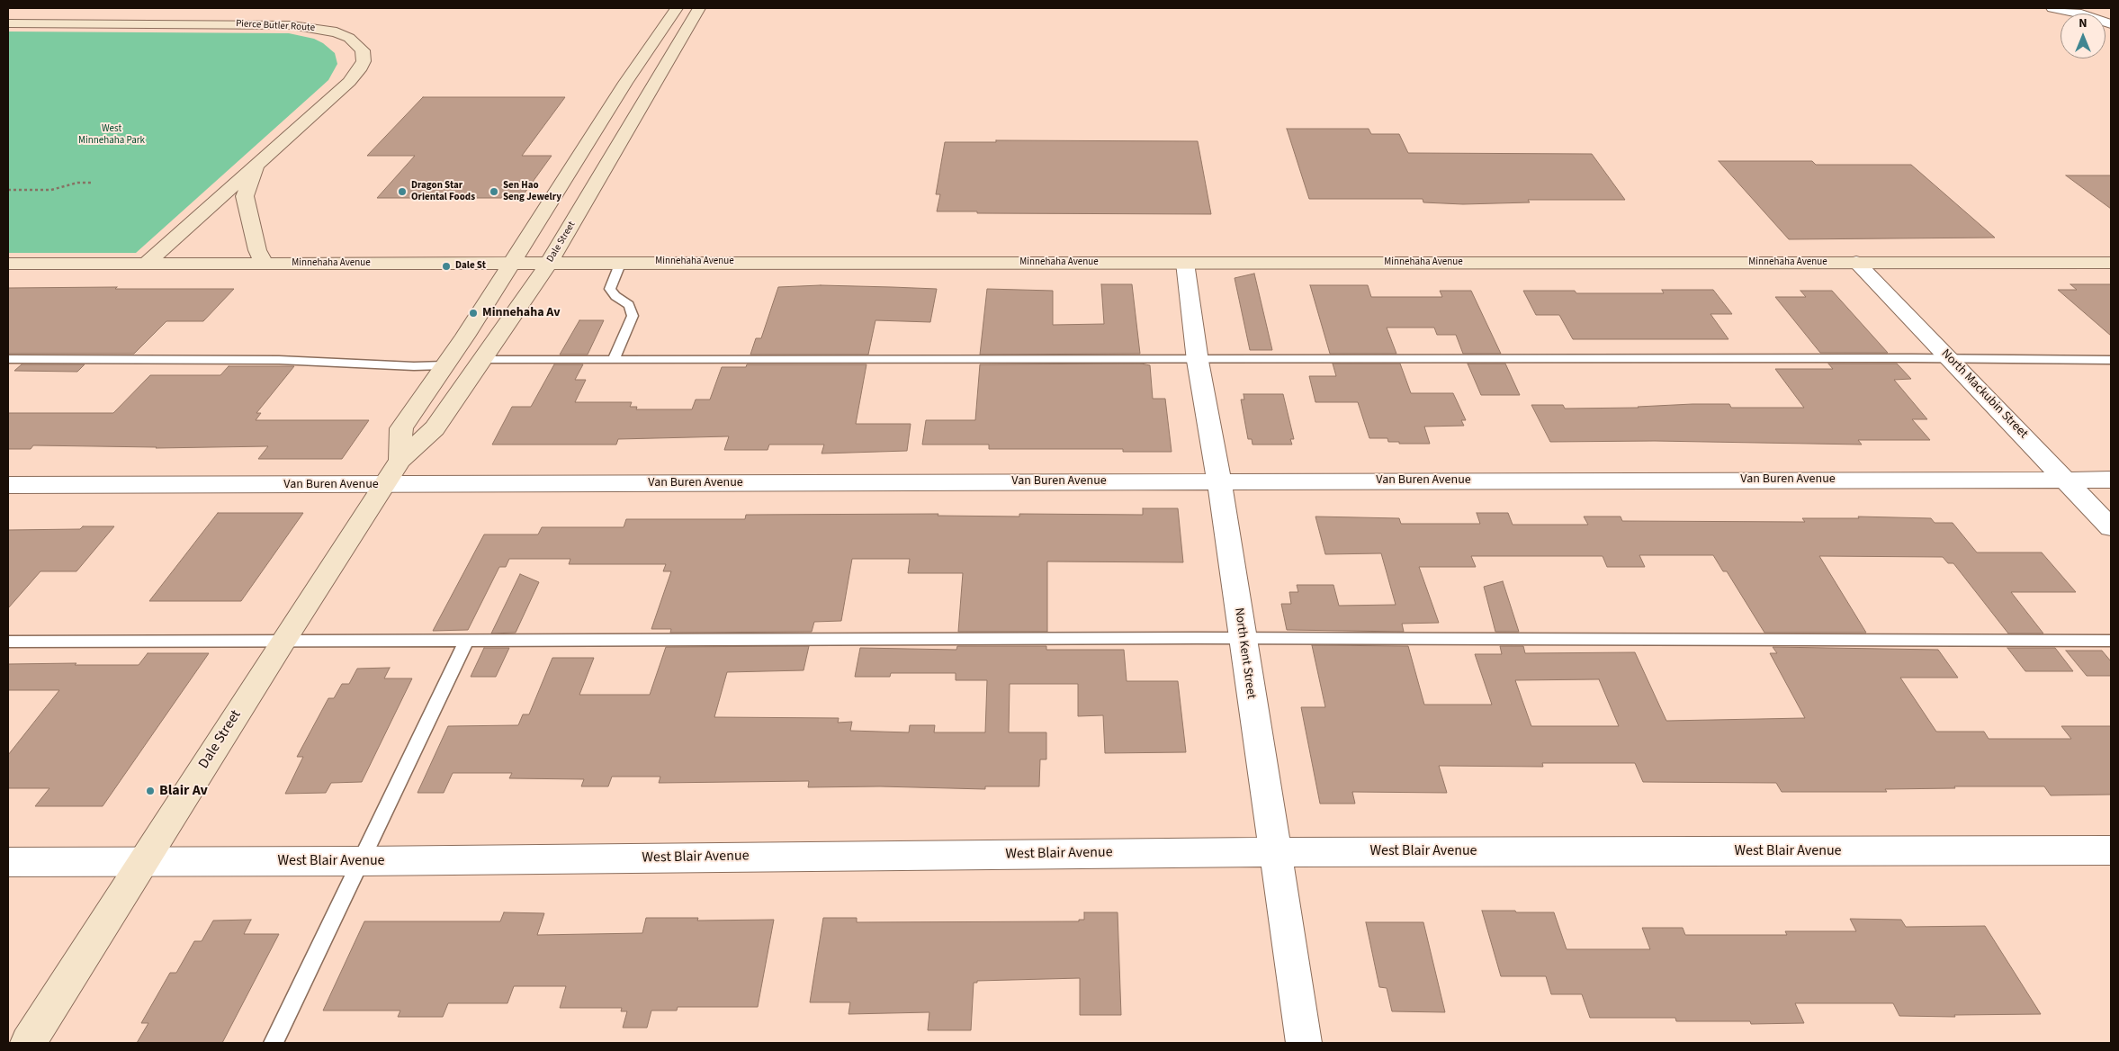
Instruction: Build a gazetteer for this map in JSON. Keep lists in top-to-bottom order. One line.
{"streets":{"main road":["Pierce Butler Route","Dale Street","Minnehaha Avenue"],"street":["North Mackubin Street","Van Buren Avenue","North Kent Street","West Blair Avenue"]},"crossings":[["Pierce Butler Route","Minnehaha Avenue"],["Dale Street","Minnehaha Avenue"],["Dale Street","Van Buren Avenue"],["Dale Street","West Blair Avenue"],["Minnehaha Avenue","North Mackubin Street"],["Minnehaha Avenue","North Kent Street"],["North Mackubin Street","Van Buren Avenue"],["Van Buren Avenue","North Kent Street"],["North Kent Street","West Blair Avenue"]],"parks":["West Minnehaha Park"],"places":["Dragon Star Oriental Foods","Sen Hao Seng Jewelry","Dale St","Minnehaha Av","Blair Av"],"north":"top"}
